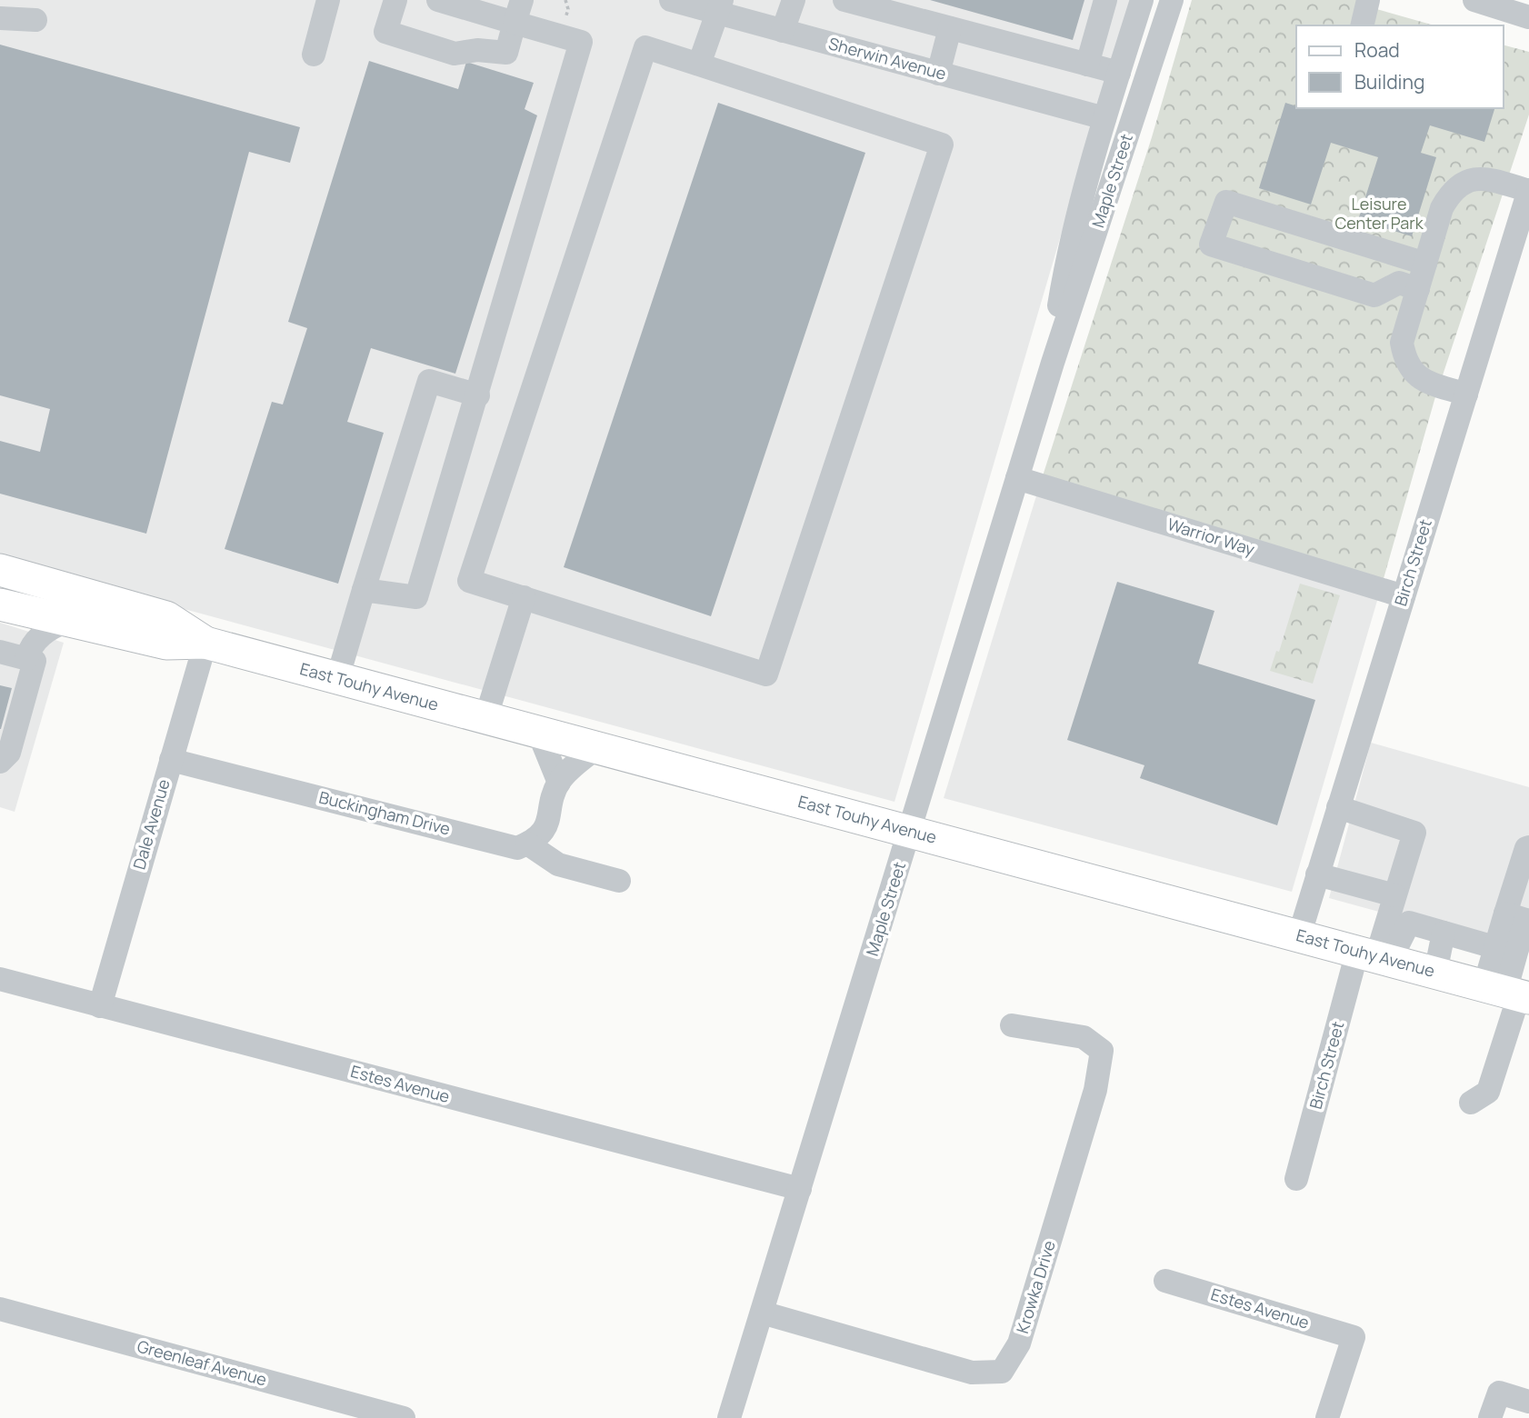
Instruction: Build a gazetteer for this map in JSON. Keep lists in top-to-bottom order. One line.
{"streets":{"main road":["East Touhy Avenue"],"street":["Sherwin Avenue","Maple Street","Warrior Way","Birch Street","Buckingham Drive","Dale Avenue","Estes Avenue","Krowka Drive","Greenleaf Avenue"]},"crossings":[["Sherwin Avenue","Maple Street"],["Maple Street","Warrior Way"],["Maple Street","East Touhy Avenue"],["Maple Street","Estes Avenue"],["Maple Street","Krowka Drive"],["Warrior Way","Birch Street"],["Birch Street","East Touhy Avenue"],["East Touhy Avenue","Dale Avenue"],["Buckingham Drive","Dale Avenue"],["Dale Avenue","Estes Avenue"]],"parks":["Leisure Center Park"],"legend":["Road","Building"]}
